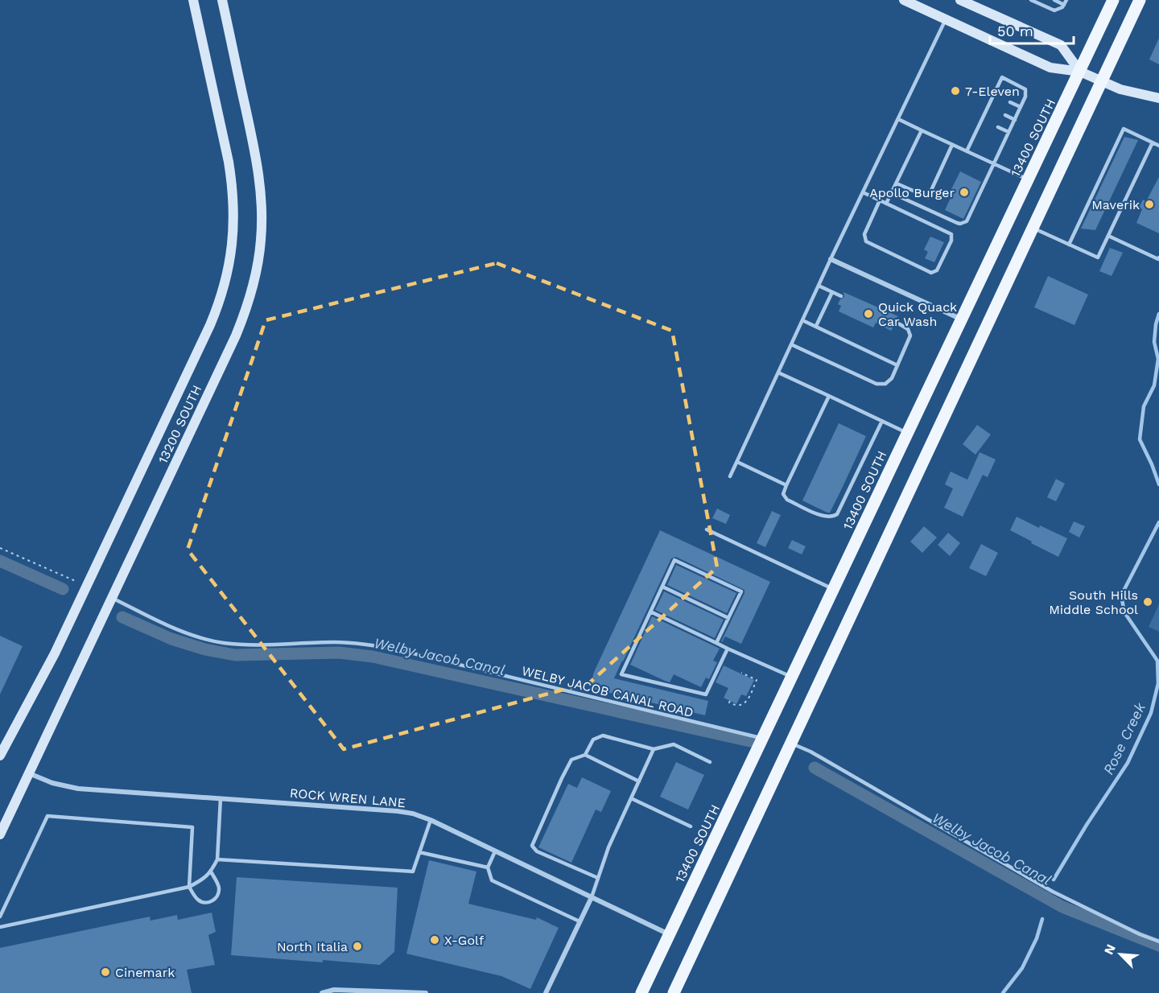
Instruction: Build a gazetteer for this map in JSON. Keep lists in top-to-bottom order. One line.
{"streets":{"main road":["13400 SOUTH"],"street":["13200 SOUTH","ROCK WREN LANE"],"lane":["WELBY JACOB CANAL ROAD"]},"crossings":[["13400 SOUTH","WELBY JACOB CANAL ROAD"],["13400 SOUTH","ROCK WREN LANE"],["13200 SOUTH","WELBY JACOB CANAL ROAD"],["13200 SOUTH","ROCK WREN LANE"]],"water":["Welby Jacob Canal","Rose Creek"],"places":["7-Eleven","Apollo Burger","Maverik","Quick Quack Car Wash","South Hills Middle School","X-Golf","North Italia","Cinemark"],"scale_bar":"50 m","north":"top left"}
